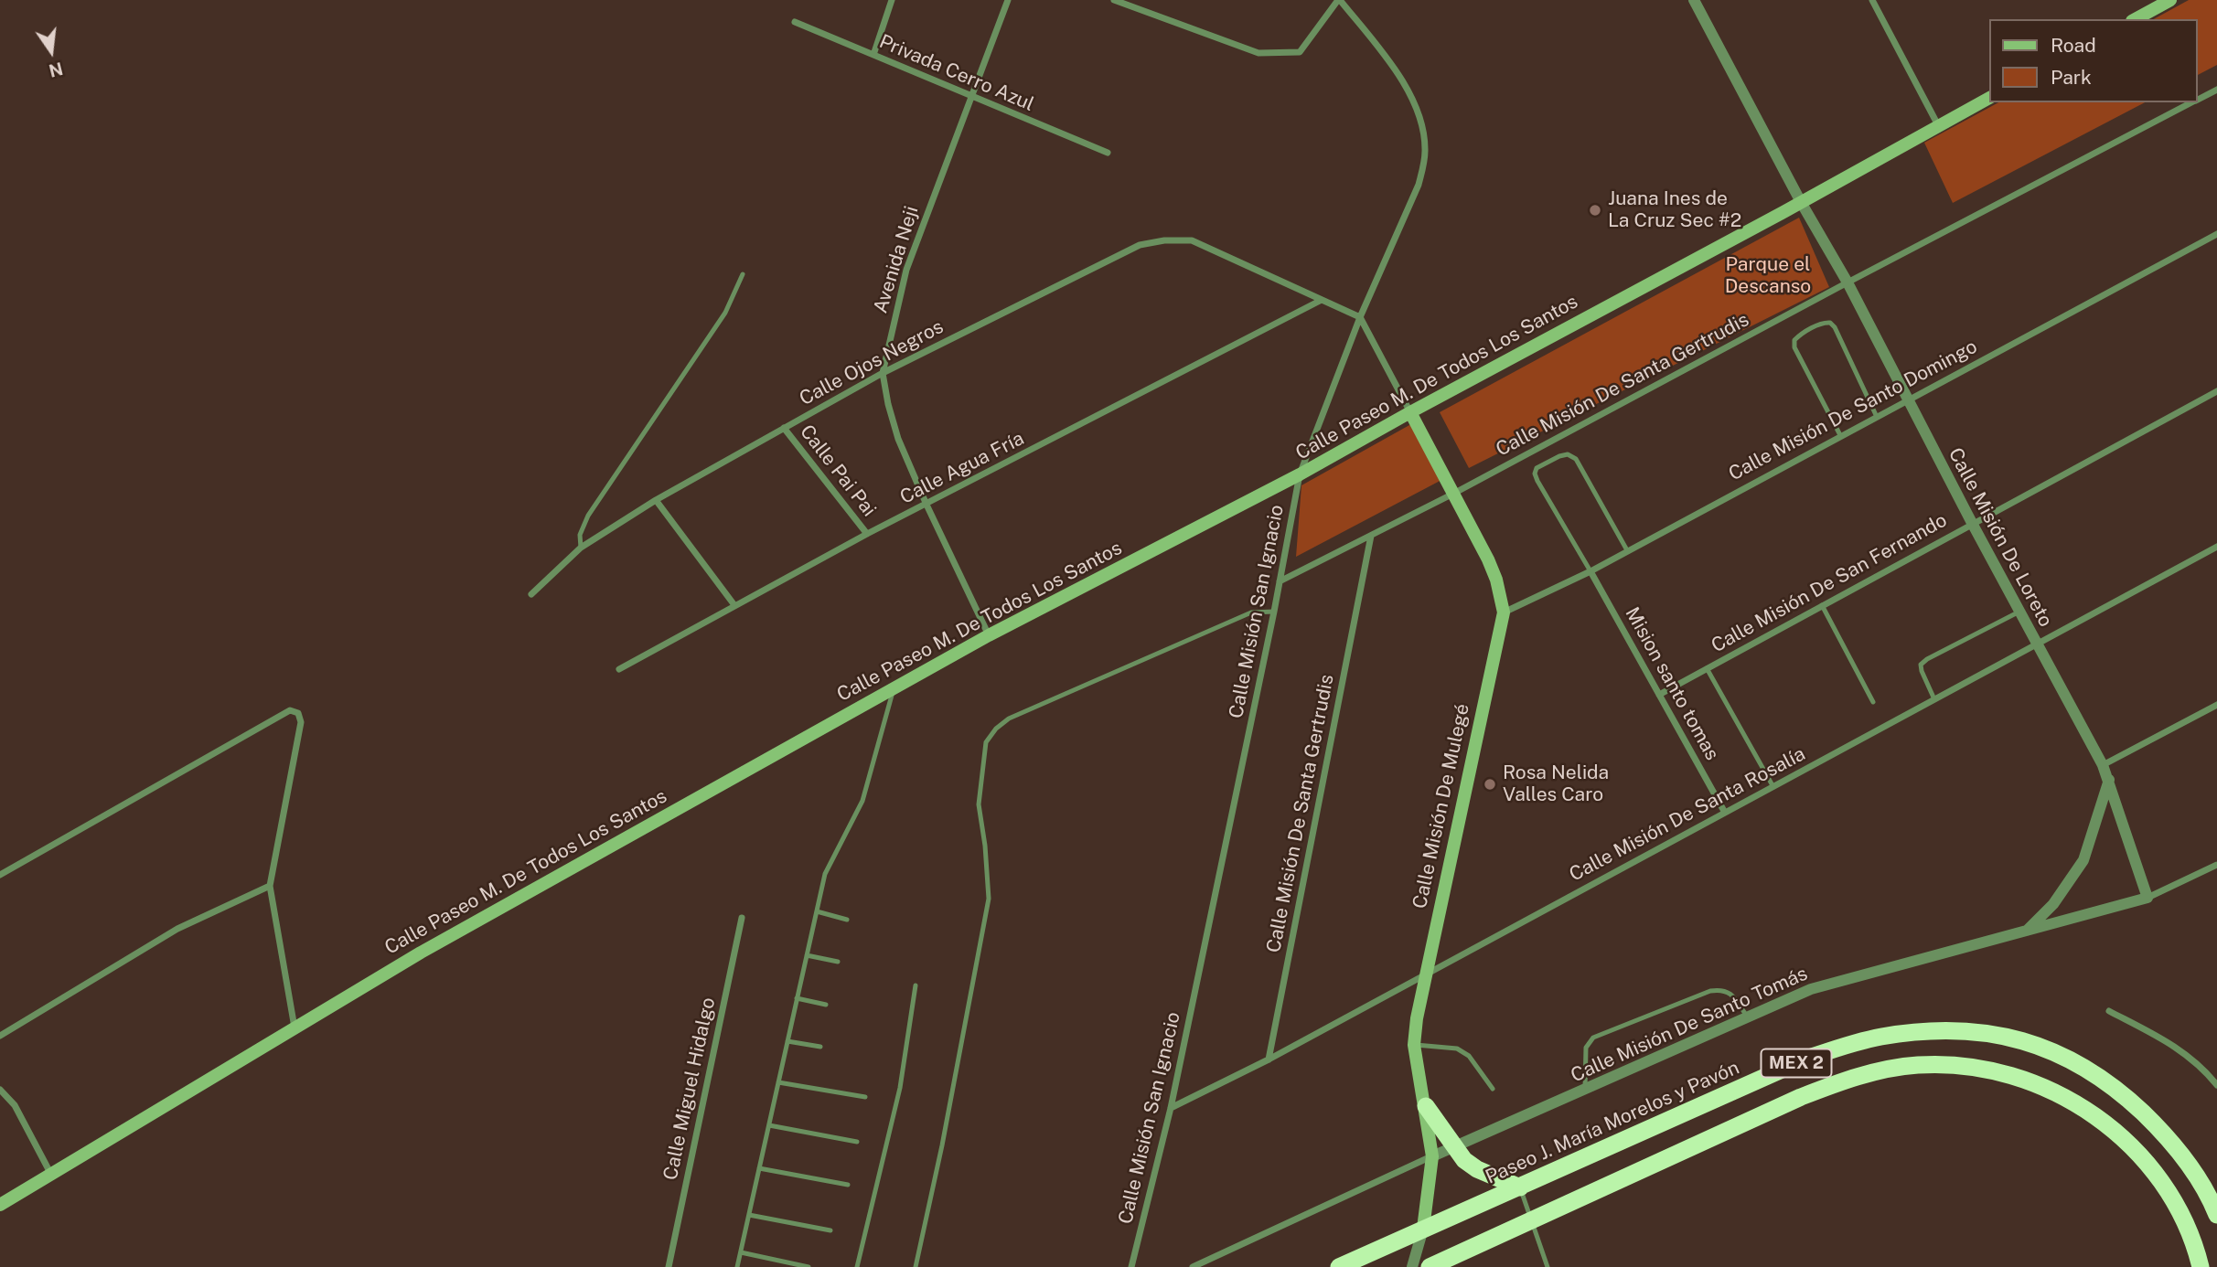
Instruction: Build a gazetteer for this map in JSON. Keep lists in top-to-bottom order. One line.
{"streets":{"highway":["MEX 2","Paseo J. María Morelos y Pavón"],"main road":["Calle Paseo M. De Todos Los Santos","Calle Misión De Mulegé"],"street":["Privada Cerro Azul","Avenida Neji","Calle Ojos Negros","Calle Misión De Santa Gertrudis","Calle Misión De Santo Domingo","Calle Agua Fría","Calle Pai Pai","Calle Misión De Loreto","Calle Misión De San Fernando","Calle Misión San Ignacio","Mision santo tomas","Calle Misión De Santa Rosalía","Calle Misión De Santo Tomás","Calle Miguel Hidalgo"]},"crossings":[["Privada Cerro Azul","Avenida Neji"],["Avenida Neji","Calle Ojos Negros"],["Avenida Neji","Calle Paseo M. De Todos Los Santos"],["Avenida Neji","Calle Agua Fría"],["Calle Ojos Negros","Calle Agua Fría"],["Calle Ojos Negros","Calle Pai Pai"],["Calle Paseo M. De Todos Los Santos","Calle Misión De Loreto"],["Calle Paseo M. De Todos Los Santos","Calle Misión San Ignacio"],["Calle Paseo M. De Todos Los Santos","Calle Misión De Mulegé"],["Calle Misión De Santa Gertrudis","Calle Misión De Loreto"],["Calle Misión De Santa Gertrudis","Calle Misión San Ignacio"],["Calle Misión De Santa Gertrudis","Calle Misión De Mulegé"],["Calle Misión De Santa Gertrudis","Calle Misión De Santa Rosalía"],["Calle Misión De Santo Domingo","Calle Misión De Loreto"],["Calle Misión De Santo Domingo","Mision santo tomas"],["Calle Misión De Santo Domingo","Calle Misión De Mulegé"],["Calle Agua Fría","Calle Pai Pai"],["Calle Misión De Loreto","Calle Misión De San Fernando"],["Calle Misión De Loreto","Calle Misión De Santa Rosalía"],["Calle Misión De Loreto","Calle Misión De Santo Tomás"],["Calle Misión De San Fernando","Mision santo tomas"],["Calle Misión San Ignacio","Calle Misión De Santa Rosalía"],["Mision santo tomas","Calle Misión De Santa Rosalía"],["Calle Misión De Mulegé","Calle Misión De Santa Rosalía"],["Calle Misión De Mulegé","Calle Misión De Santo Tomás"],["Calle Misión De Mulegé","Paseo J. María Morelos y Pavón"]],"parks":["Parque el Descanso"],"places":["Juana Ines de La Cruz Sec #2","Rosa Nelida Valles Caro"],"legend":["Road","Park"],"north":"bottom"}
